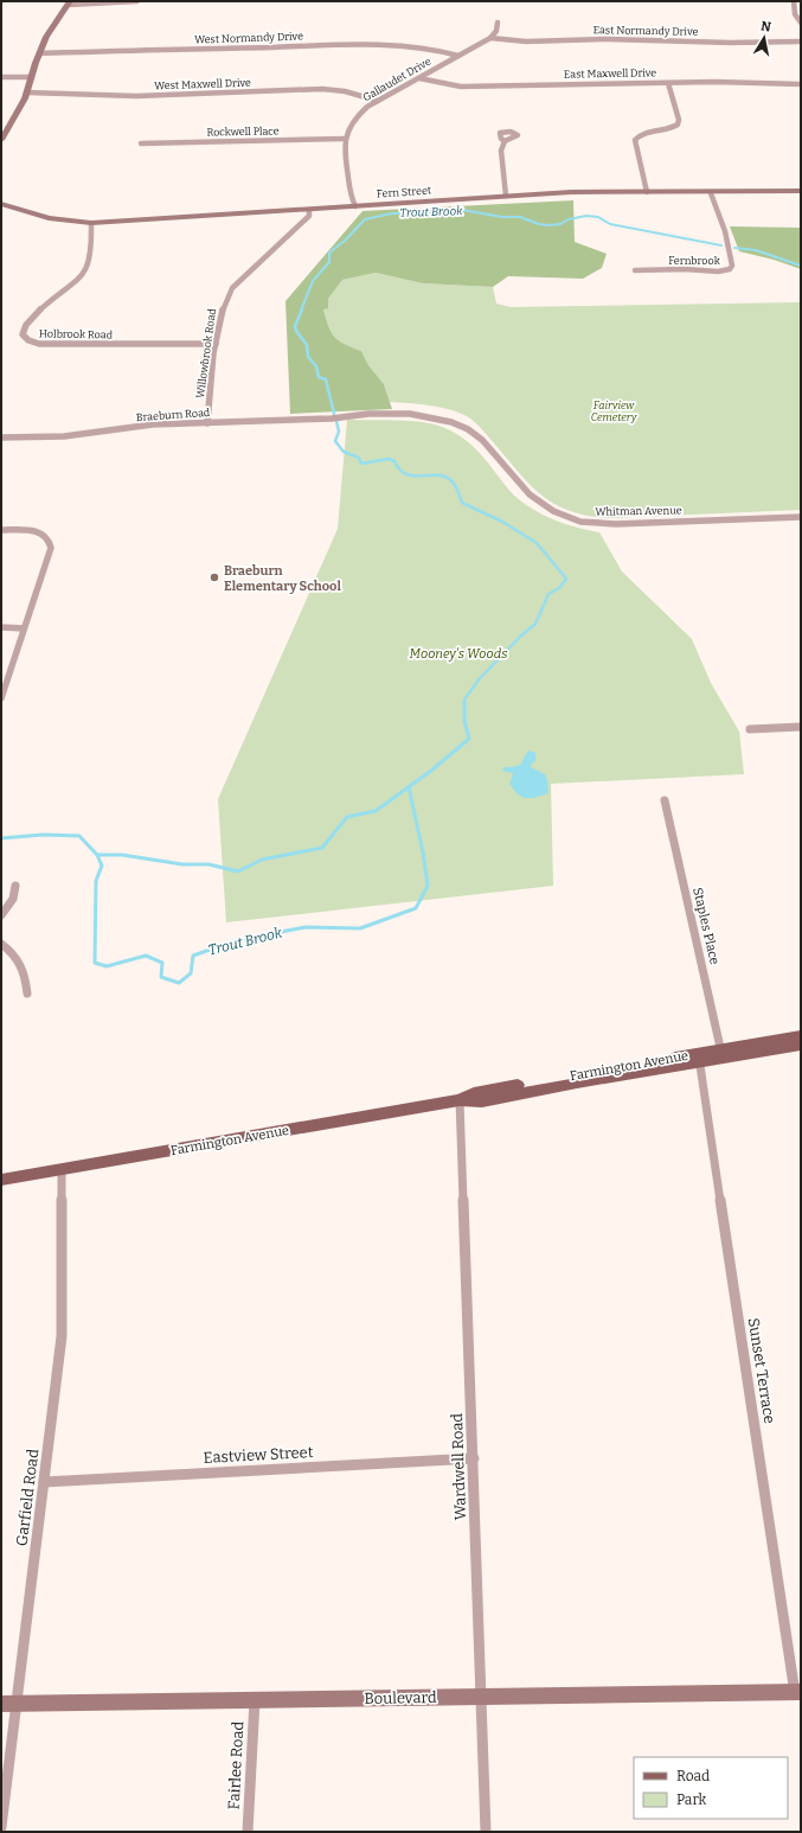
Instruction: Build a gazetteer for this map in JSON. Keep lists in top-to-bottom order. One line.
{"streets":{"main road":["Farmington Avenue"],"street":["East Normandy Drive","West Normandy Drive","East Maxwell Drive","Gallaudet Drive","West Maxwell Drive","Rockwell Place","Fern Street","Fernbrook","Holbrook Road","Willowbrook Road","Braeburn Road","Whitman Avenue","Staples Place","Sunset Terrace","Eastview Street","Wardwell Road","Garfield Road","Boulevard","Fairlee Road"]},"crossings":[["East Normandy Drive","Gallaudet Drive"],["West Normandy Drive","Gallaudet Drive"],["East Maxwell Drive","Gallaudet Drive"],["Gallaudet Drive","West Maxwell Drive"],["Gallaudet Drive","Rockwell Place"],["Fern Street","Fernbrook"],["Fern Street","Holbrook Road"],["Fern Street","Willowbrook Road"],["Holbrook Road","Willowbrook Road"],["Willowbrook Road","Braeburn Road"],["Braeburn Road","Whitman Avenue"],["Staples Place","Farmington Avenue"],["Farmington Avenue","Sunset Terrace"],["Farmington Avenue","Wardwell Road"],["Farmington Avenue","Garfield Road"],["Sunset Terrace","Boulevard"],["Eastview Street","Wardwell Road"],["Eastview Street","Garfield Road"],["Wardwell Road","Boulevard"],["Garfield Road","Boulevard"],["Boulevard","Fairlee Road"]],"water":["Trout Brook"],"parks":["Fairview Cemetery","Mooney's Woods"],"places":["Braeburn Elementary School"],"legend":["Road","Park"],"north":"top"}
